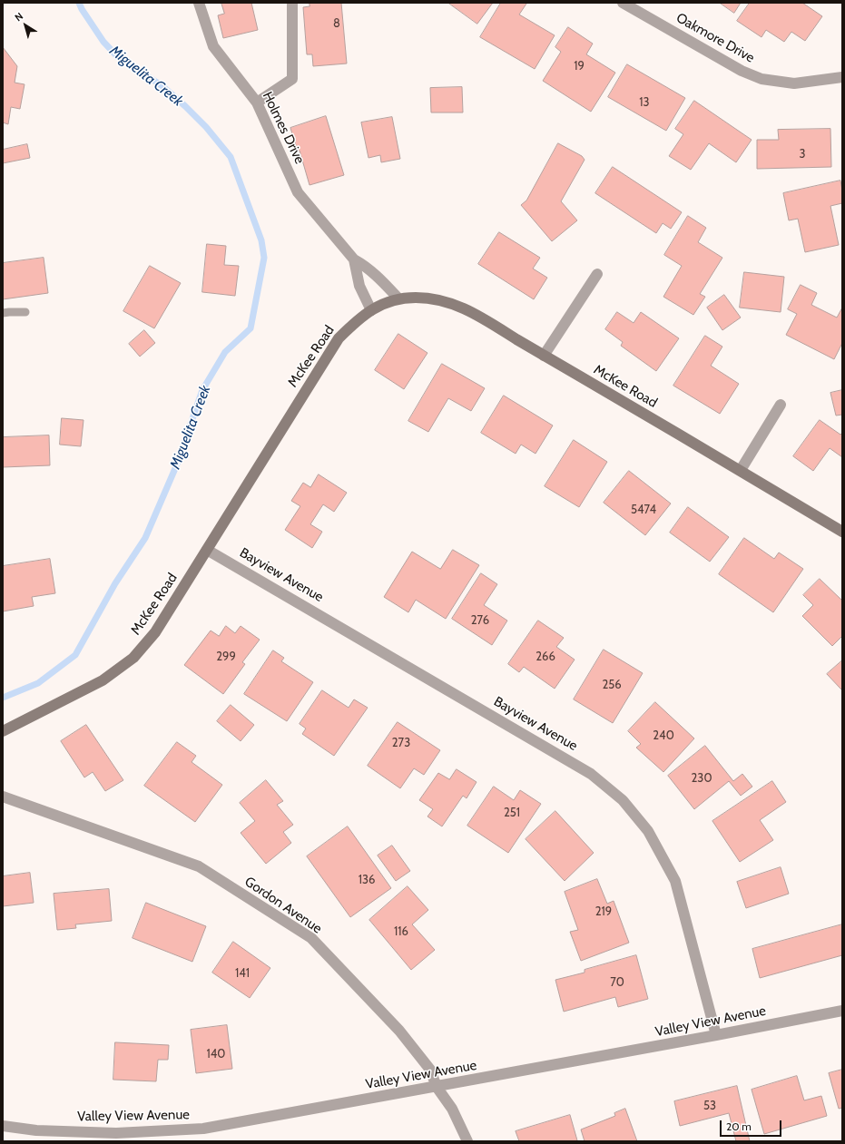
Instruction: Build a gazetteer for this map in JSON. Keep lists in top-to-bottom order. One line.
{"streets":{"street":["Oakmore Drive","Holmes Drive","McKee Road","Bayview Avenue","Gordon Avenue","Valley View Avenue"]},"crossings":[["Holmes Drive","McKee Road"],["McKee Road","Bayview Avenue"],["Bayview Avenue","Valley View Avenue"],["Gordon Avenue","Valley View Avenue"]],"water":["Miguelita Creek"],"house_numbers":["8","19","13","3","5474","276","299","266","256","240","273","230","251","136","219","116","141","70","140","53"],"scale_bar":"20 m","north":"top left"}
